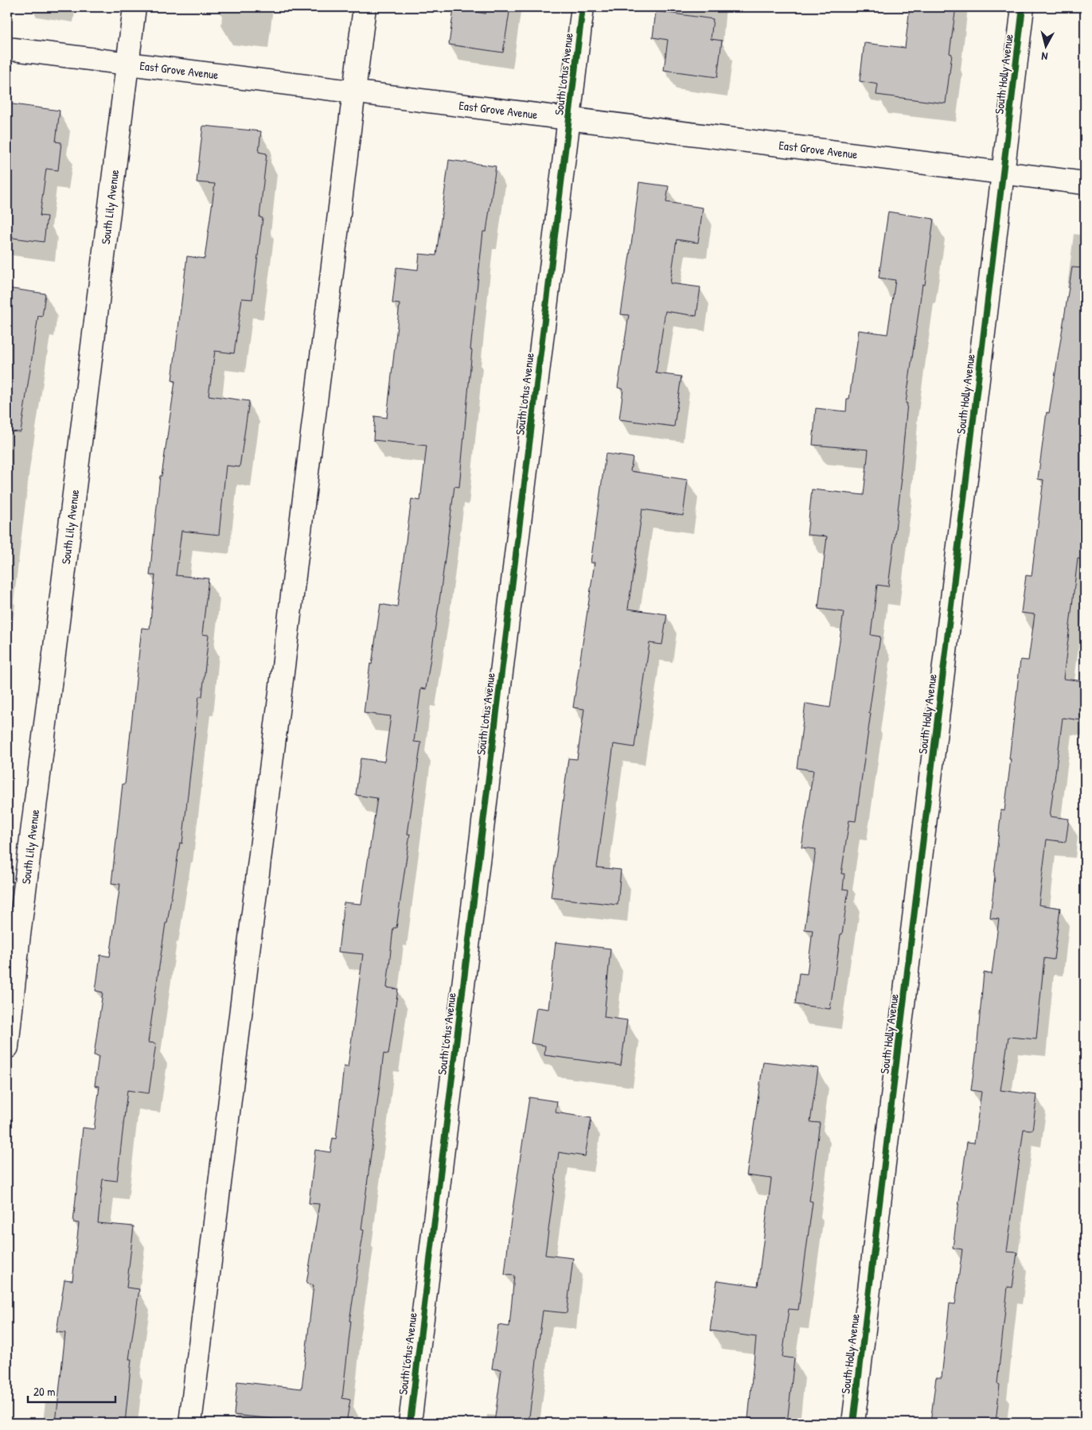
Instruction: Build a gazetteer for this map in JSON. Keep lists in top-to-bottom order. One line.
{"streets":{"street":["East Grove Avenue","South Lotus Avenue","South Holly Avenue","South Lily Avenue"]},"crossings":[["East Grove Avenue","South Lotus Avenue"],["East Grove Avenue","South Holly Avenue"],["East Grove Avenue","South Lily Avenue"]],"scale_bar":"20 m","north":"bottom"}
